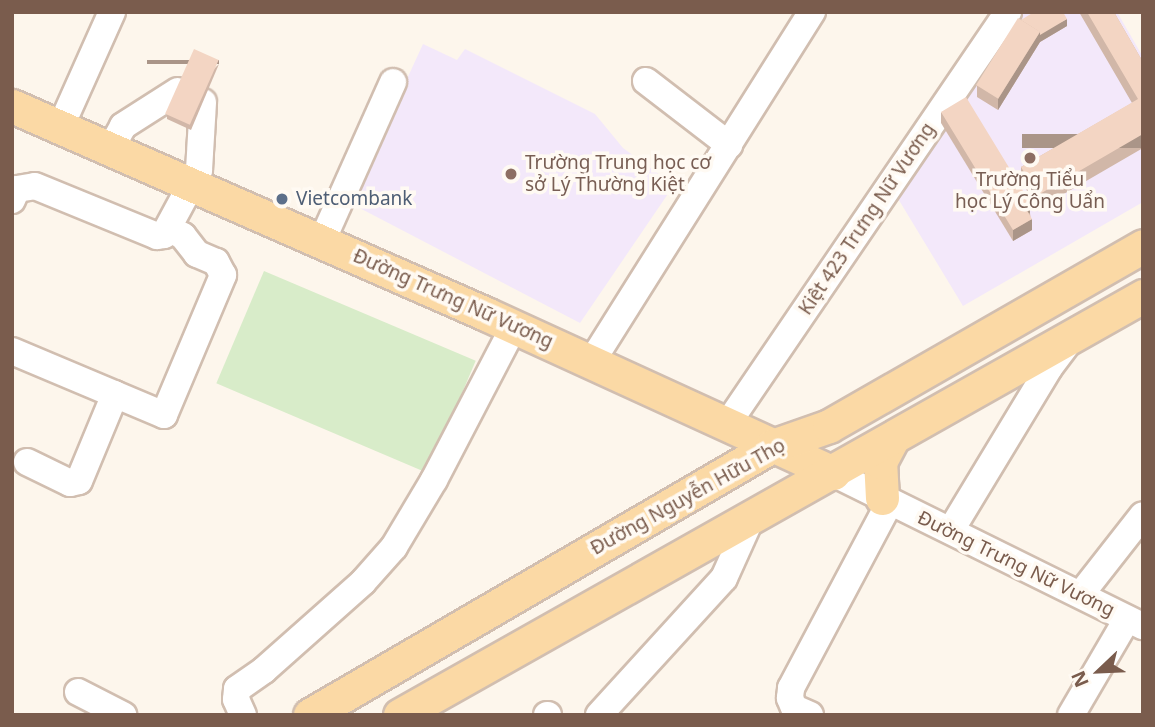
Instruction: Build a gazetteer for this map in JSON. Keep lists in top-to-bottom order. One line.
{"streets":{"main road":["Đường Trưng Nữ Vương","Đường Nguyễn Hữu Thọ"],"street":["Kiệt 423 Trưng Nữ Vương"]},"crossings":[["Kiệt 423 Trưng Nữ Vương","Đường Trưng Nữ Vương"],["Đường Trưng Nữ Vương","Đường Nguyễn Hữu Thọ"]],"places":["Trường Tiểu học Lý Công Uẩn","Trường Trung học cơ sở Lý Thường Kiệt","Vietcombank"],"north":"bottom left"}
